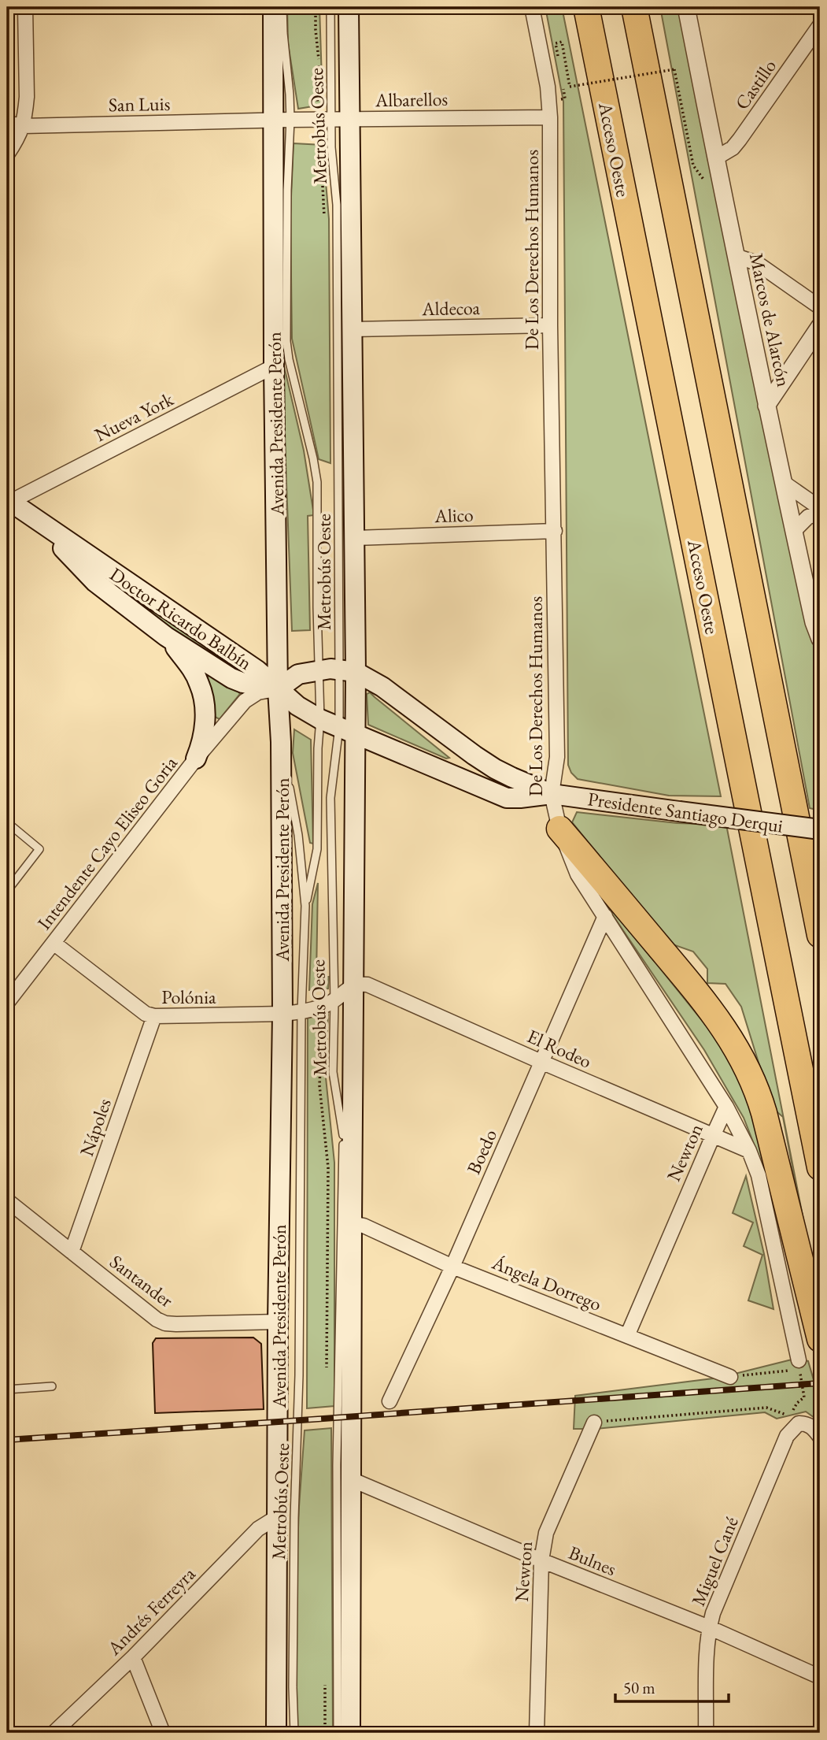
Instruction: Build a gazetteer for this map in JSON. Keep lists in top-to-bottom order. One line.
{"streets":{"highway":["Acceso Oeste"],"main road":["Avenida Presidente Perón","Doctor Ricardo Balbín","Presidente Santiago Derqui"],"street":["Castillo","Albarellos","San Luis","De Los Derechos Humanos","Aldecoa","Marcos de Alarcón","Nueva York","Alico","Intendente Cayo Eliseo Goria","Polónia","El Rodeo","Nápoles","Boedo","Newton","Santander","Ángela Dorrego","Bulnes","Miguel Cané","Andrés Ferreyra"],"lane":["Metrobús Oeste"]},"crossings":[["Castillo","Marcos de Alarcón"],["Albarellos","San Luis"],["Albarellos","Metrobús Oeste"],["Albarellos","De Los Derechos Humanos"],["Albarellos","Avenida Presidente Perón"],["San Luis","Metrobús Oeste"],["San Luis","Avenida Presidente Perón"],["Metrobús Oeste","Avenida Presidente Perón"],["Metrobús Oeste","Doctor Ricardo Balbín"],["Metrobús Oeste","Presidente Santiago Derqui"],["Metrobús Oeste","Polónia"],["Metrobús Oeste","El Rodeo"],["De Los Derechos Humanos","Aldecoa"],["De Los Derechos Humanos","Alico"],["De Los Derechos Humanos","Presidente Santiago Derqui"],["De Los Derechos Humanos","El Rodeo"],["De Los Derechos Humanos","Boedo"],["De Los Derechos Humanos","Newton"],["Nueva York","Avenida Presidente Perón"],["Nueva York","Doctor Ricardo Balbín"],["Avenida Presidente Perón","Doctor Ricardo Balbín"],["Avenida Presidente Perón","Intendente Cayo Eliseo Goria"],["Avenida Presidente Perón","Polónia"],["Avenida Presidente Perón","Santander"],["Avenida Presidente Perón","Andrés Ferreyra"],["Doctor Ricardo Balbín","Presidente Santiago Derqui"],["Doctor Ricardo Balbín","Intendente Cayo Eliseo Goria"],["Intendente Cayo Eliseo Goria","Polónia"],["Polónia","Nápoles"],["El Rodeo","Boedo"],["El Rodeo","Newton"],["Nápoles","Santander"],["Boedo","Ángela Dorrego"],["Newton","Ángela Dorrego"],["Newton","Bulnes"],["Bulnes","Miguel Cané"]],"scale_bar":"50 m"}
